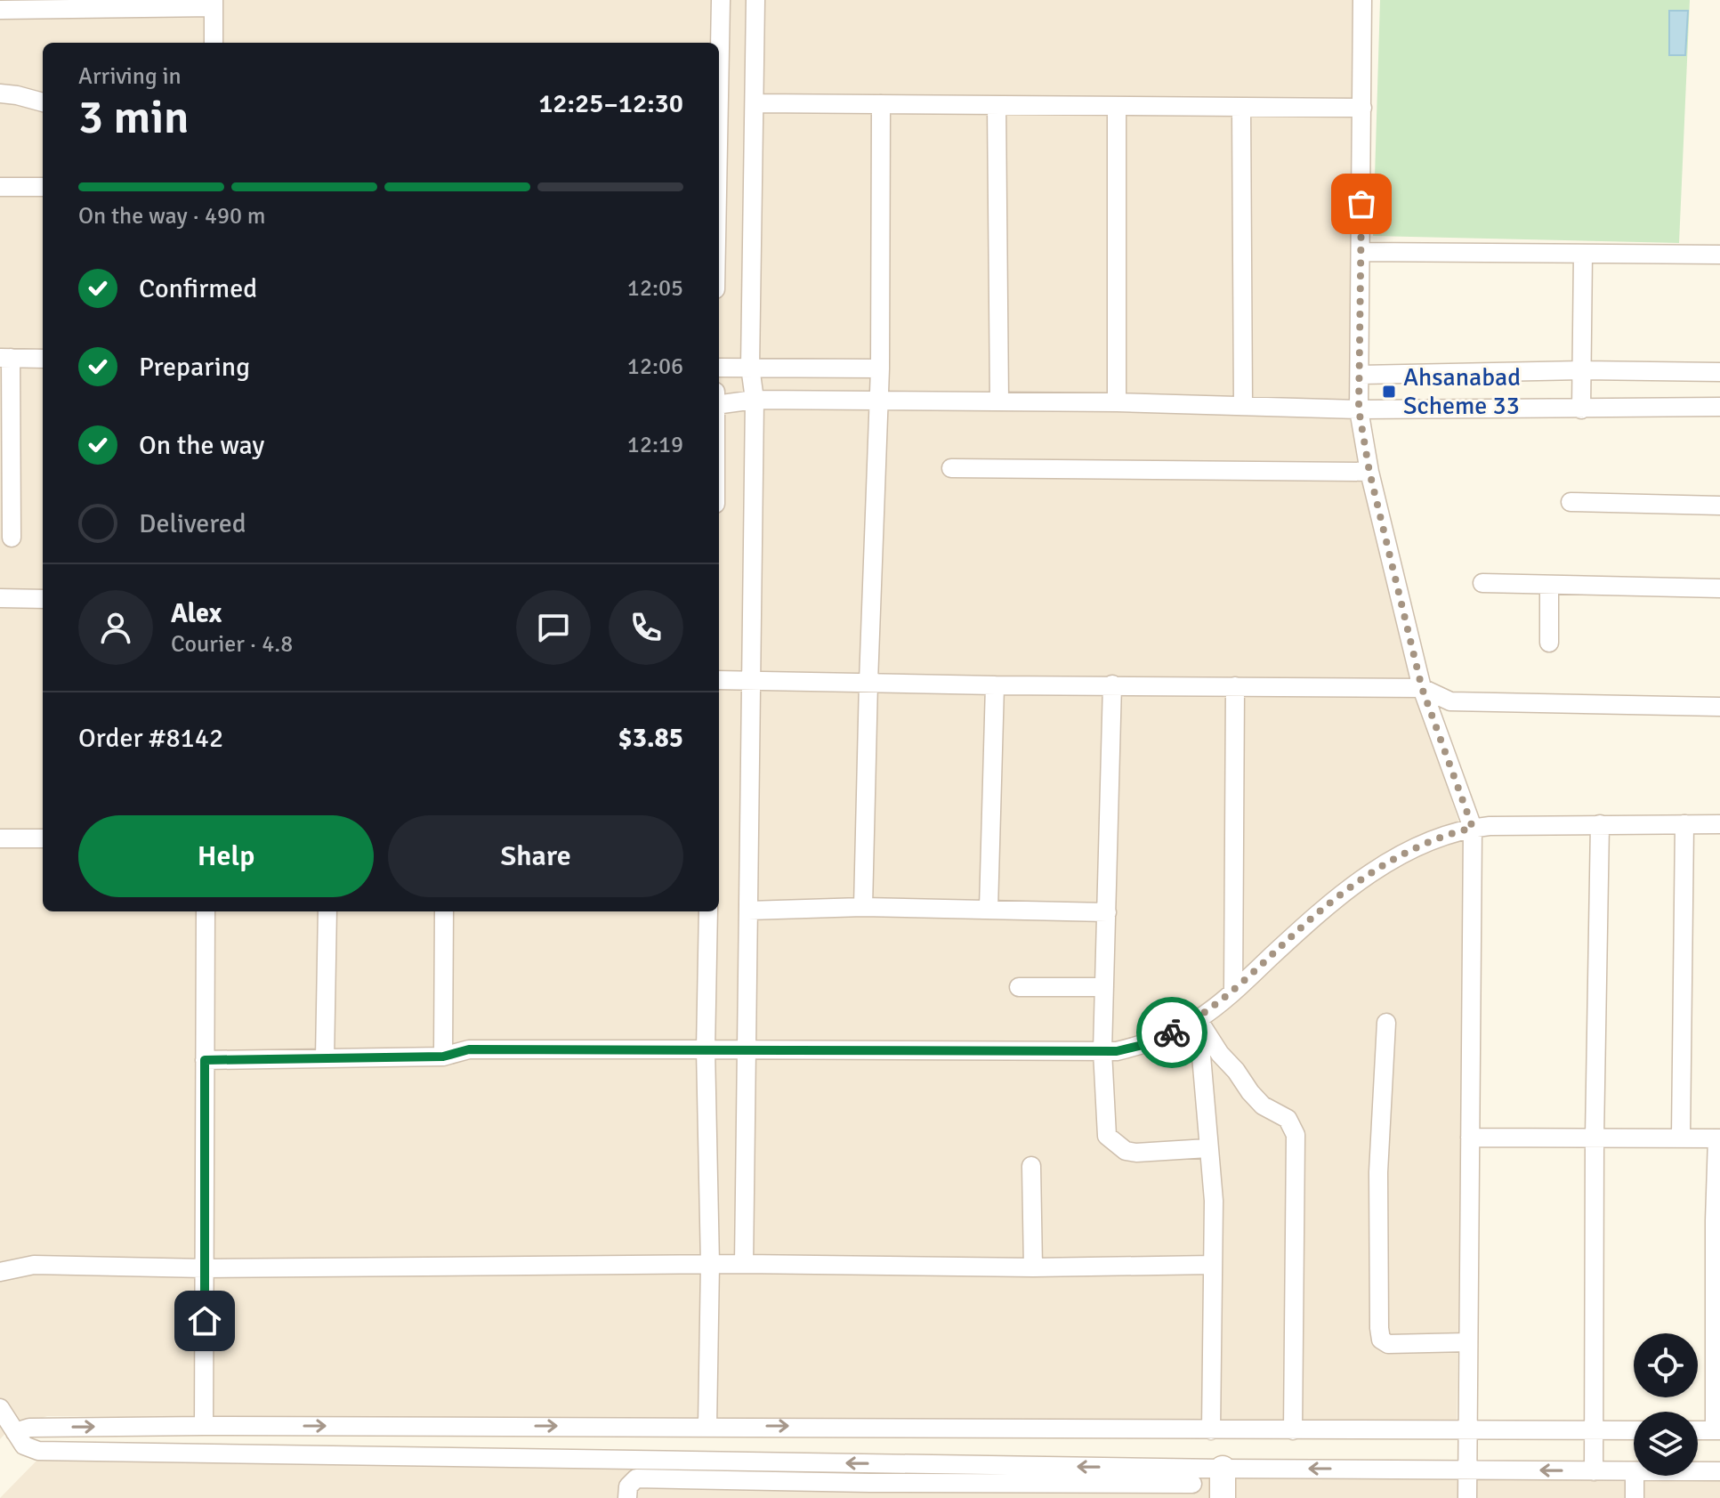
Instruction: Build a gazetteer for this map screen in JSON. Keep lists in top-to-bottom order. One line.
{"places":{"transit":["Ahsanabad Scheme 33"]},"page":{"heading":["3 min","Arriving in","12:25–12:30"],"panel":["Alex","Courier · 4.8","Order #8142","$3.85"],"bar":"On the way · 490 m","list":[["Confirmed","12:05"],["Preparing","12:06"],["On the way","12:19"],"Delivered"],"buttons":["Help","Share"]}}
